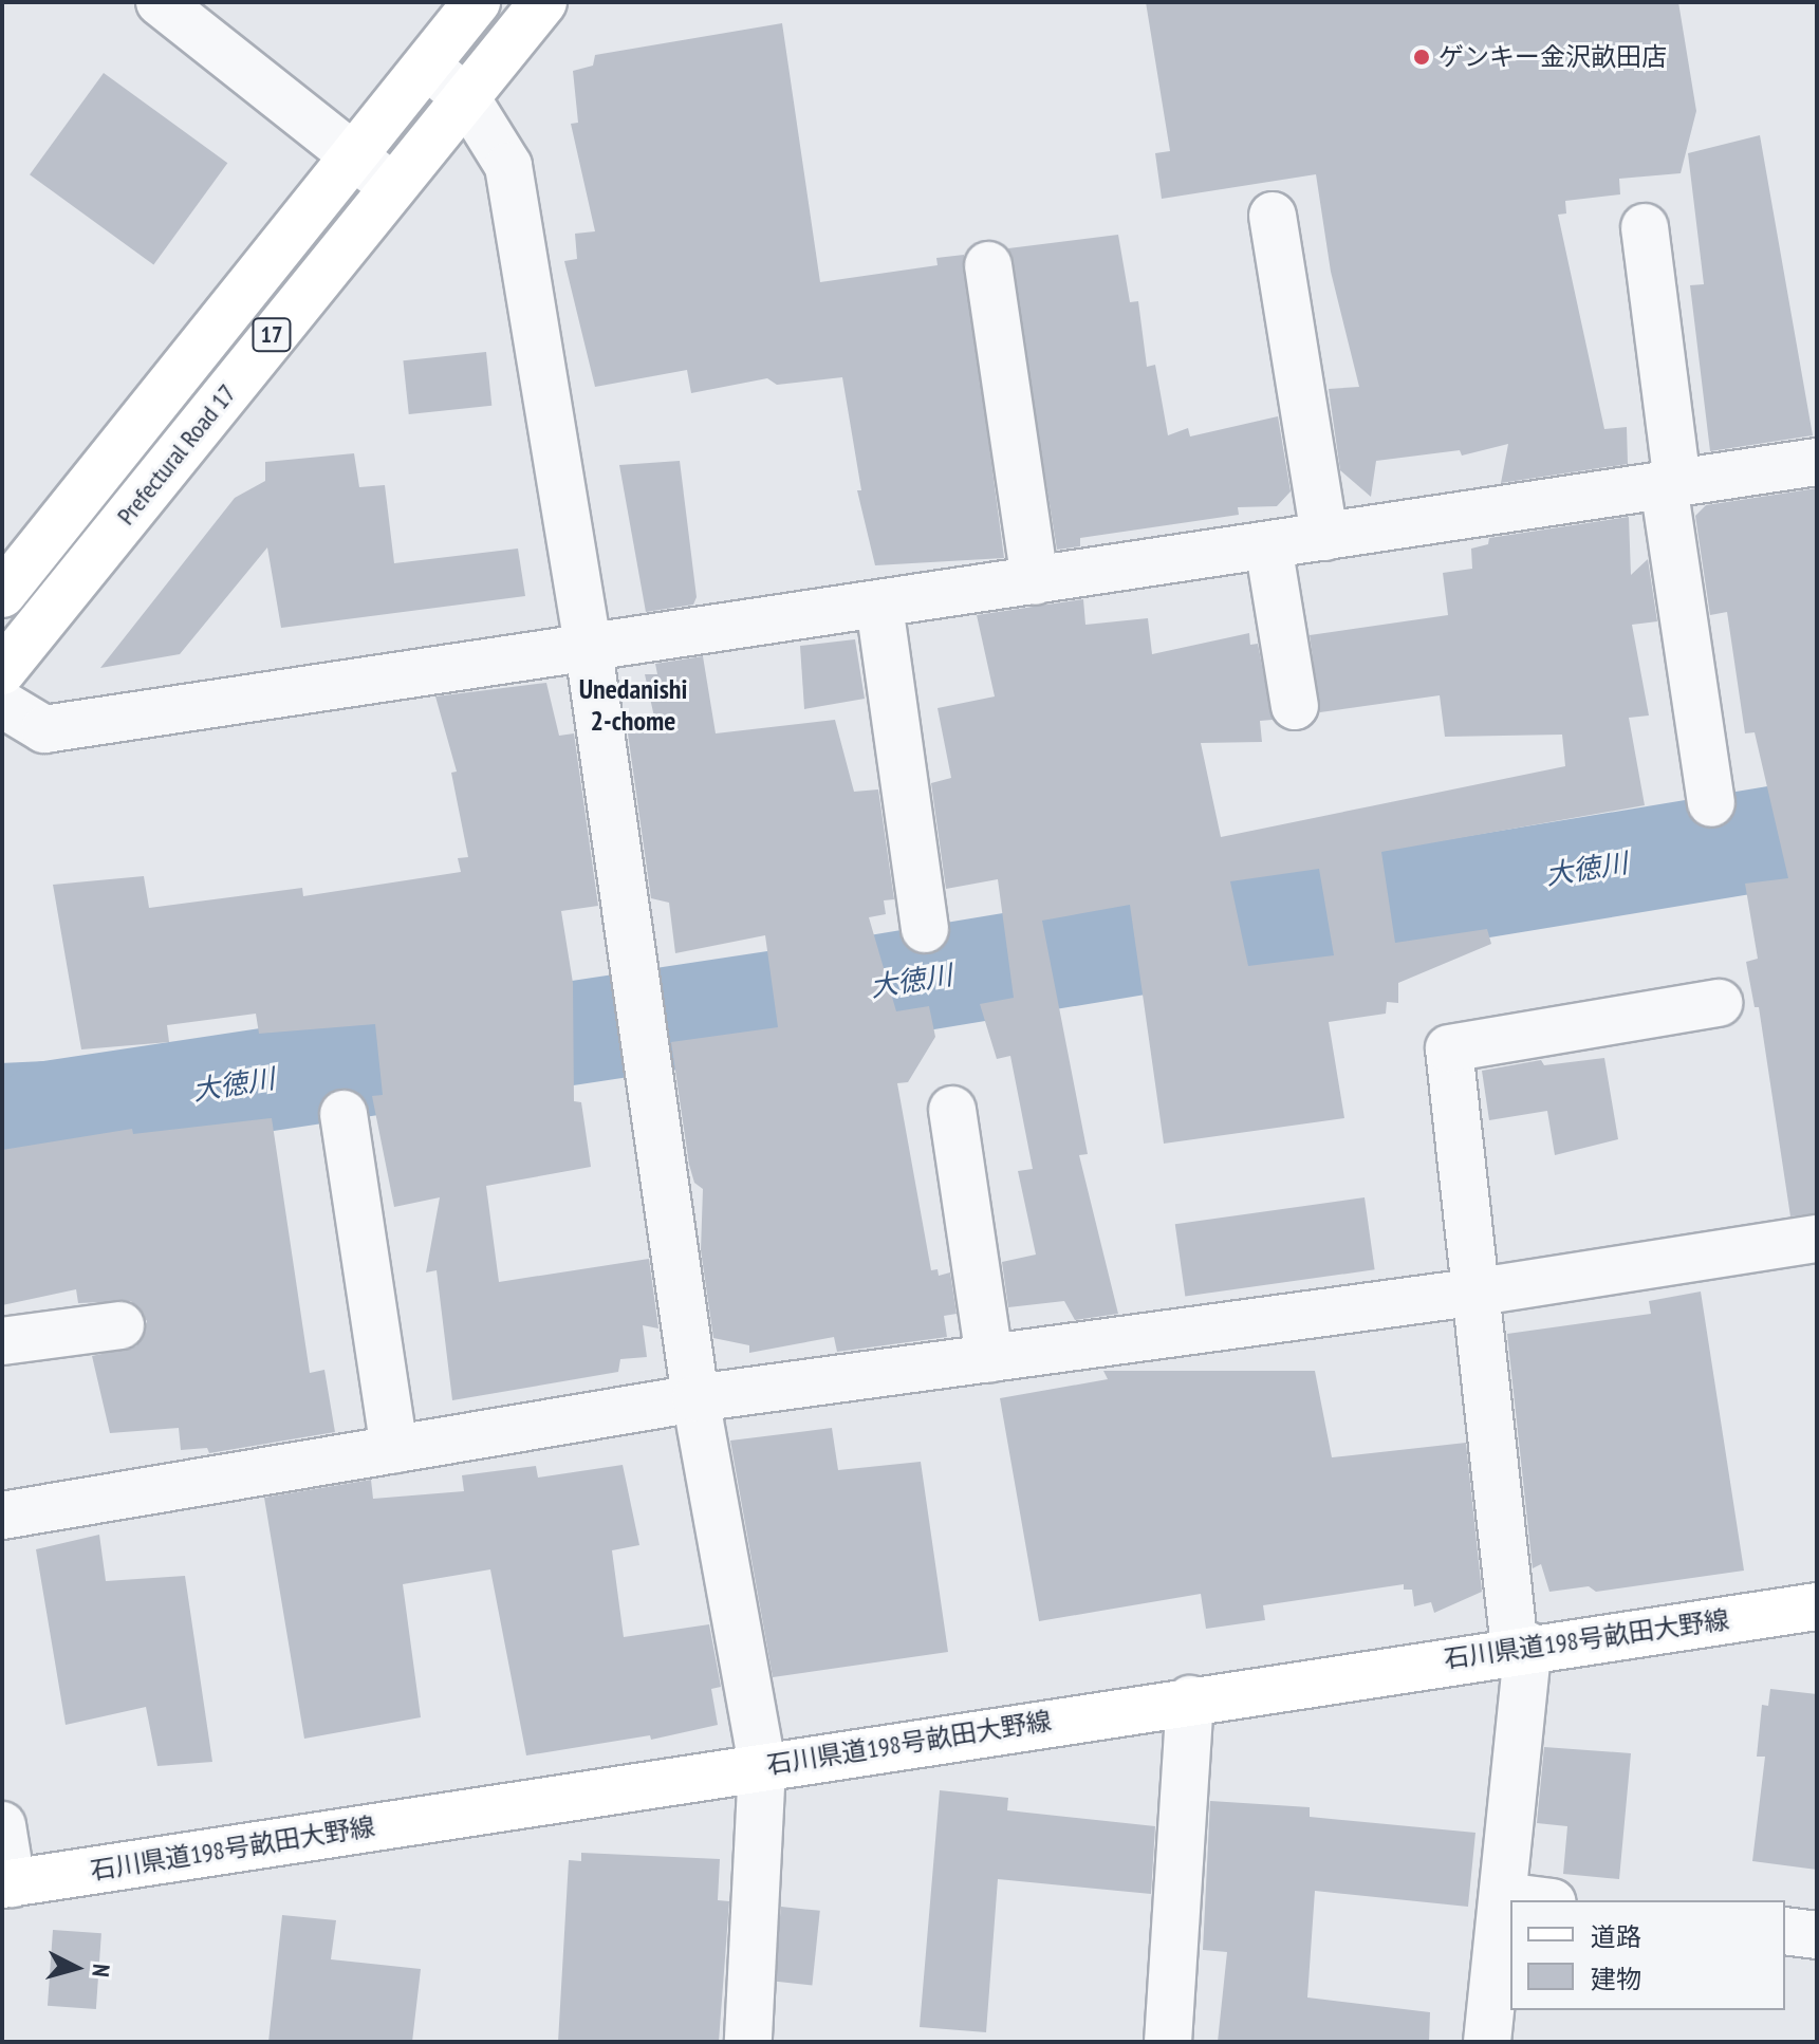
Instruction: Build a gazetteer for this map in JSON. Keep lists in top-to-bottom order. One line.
{"streets":{"main road":["17","Prefectural Road 17","石川県道198号畝田大野線"]},"districts":["Unedanishi 2-chome"],"water":["大徳川"],"places":["ゲンキー金沢畝田店"],"legend":["道路","建物"],"north":"right"}
